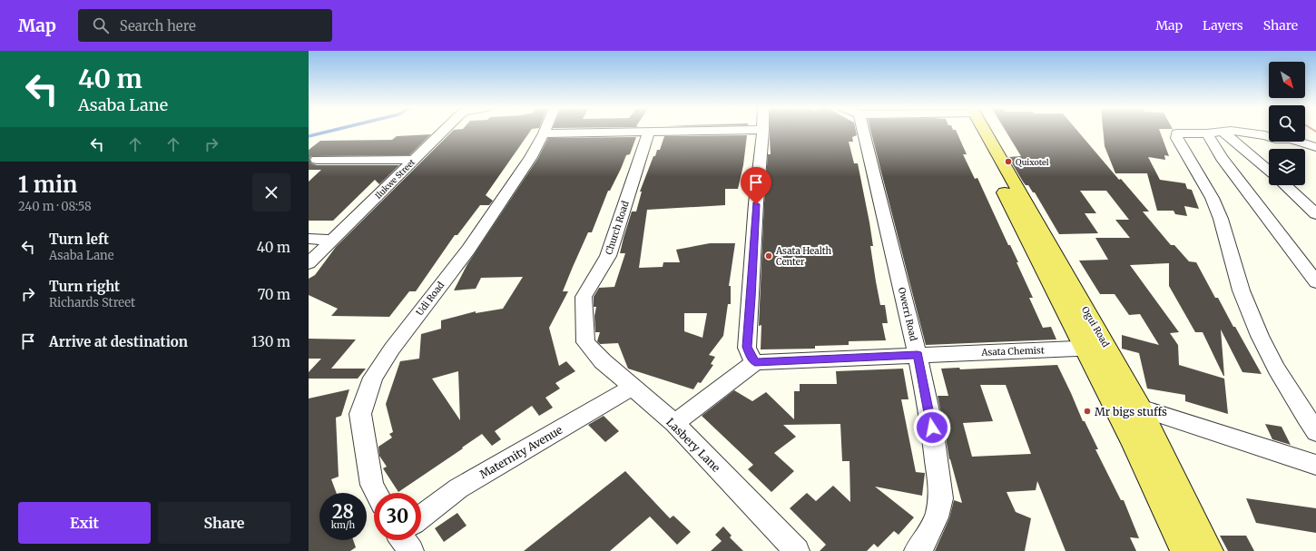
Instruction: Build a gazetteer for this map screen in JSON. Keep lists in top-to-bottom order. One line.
{"streets":{"main road":["Ogui Road"],"street":["Ilukwe Street","Church Road","Udi Road","Owerri Road","Asata Chemist","Lasbery Lane","Maternity Avenue"]},"crossings":[["Church Road","Lasbery Lane"],["Owerri Road","Asata Chemist"],["Ogui Road","Asata Chemist"],["Lasbery Lane","Maternity Avenue"]],"places":["Quixotel","Asata Health Center","Mr bigs stuffs"],"north":"bottom right","page":{"header":"Map","search":"Search here","nav":["Map","Layers","Share"],"turn":["40 m","Asaba Lane"],"heading":["1 min","240 m · 08:58"],"list":[{"name":"Turn left","note":"Asaba Lane","value":"40 m"},{"name":"Turn right","note":"Richards Street","value":"70 m"},{"name":"Arrive at destination","value":"130 m"}],"speed":"28 km/h","limit":"30","buttons":["Exit","Share"]}}
